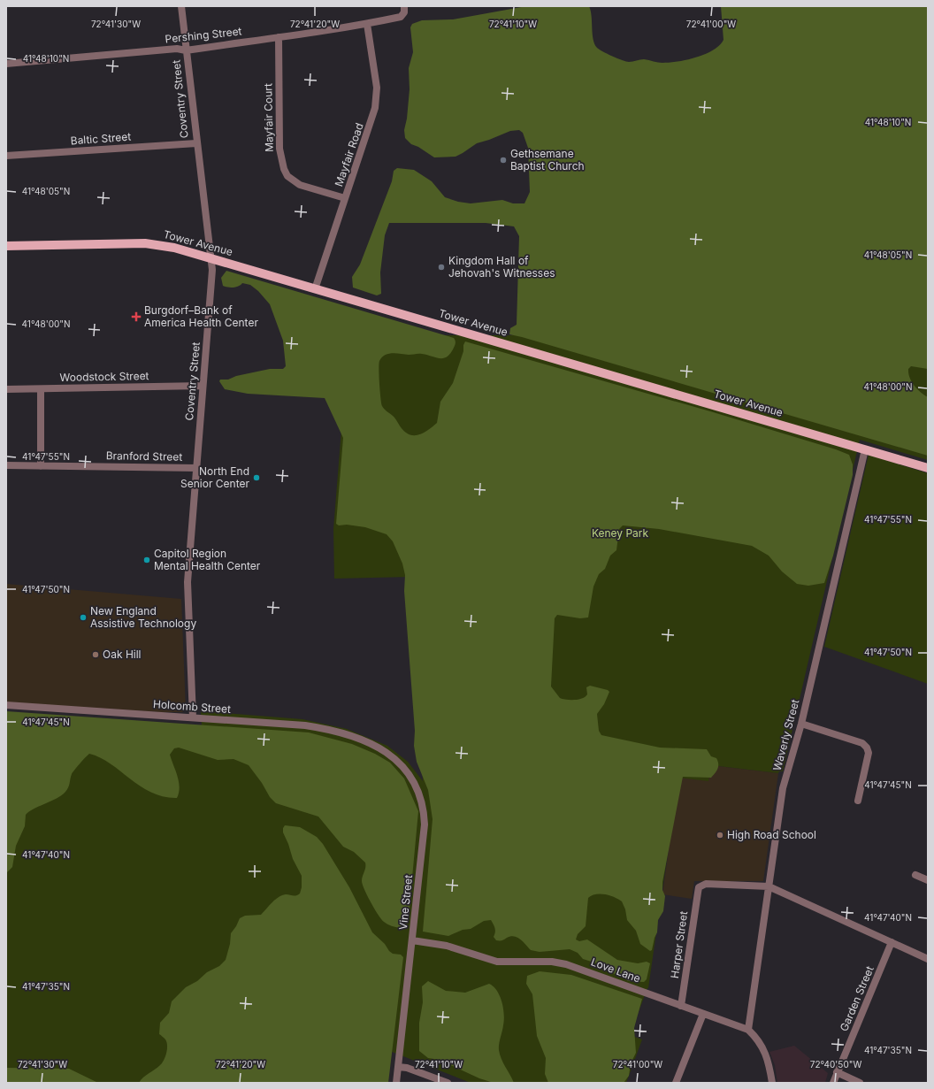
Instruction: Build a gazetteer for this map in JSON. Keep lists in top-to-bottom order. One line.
{"streets":{"main road":["Tower Avenue"],"street":["Pershing Street","Coventry Street","Mayfair Court","Baltic Street","Mayfair Road","Woodstock Street","Branford Street","Holcomb Street","Waverly Street","Vine Street","Harper Street","Love Lane","Garden Street"]},"crossings":[["Pershing Street","Coventry Street"],["Pershing Street","Mayfair Court"],["Pershing Street","Mayfair Road"],["Coventry Street","Baltic Street"],["Coventry Street","Tower Avenue"],["Coventry Street","Woodstock Street"],["Coventry Street","Branford Street"],["Coventry Street","Holcomb Street"],["Mayfair Court","Mayfair Road"],["Mayfair Road","Tower Avenue"],["Tower Avenue","Waverly Street"],["Holcomb Street","Vine Street"],["Waverly Street","Harper Street"],["Waverly Street","Love Lane"],["Vine Street","Love Lane"],["Harper Street","Love Lane"]],"parks":["Keney Park"],"places":{"other":["Gethsemane Baptist Church","Kingdom Hall of Jehovah's Witnesses","North End Senior Center","Capitol Region Mental Health Center","New England Assistive Technology","Oak Hill","High Road School"],"health":["Burgdorf–Bank of America Health Center"]},"coordinates":["72°41'30\"W","72°41'20\"W","72°41'10\"W","72°41'00\"W","41°48'10\"N","41°48'05\"N","41°48'00\"N","41°47'55\"N","41°47'50\"N","41°47'45\"N","41°47'40\"N","41°47'35\"N","72°40'50\"W"]}
